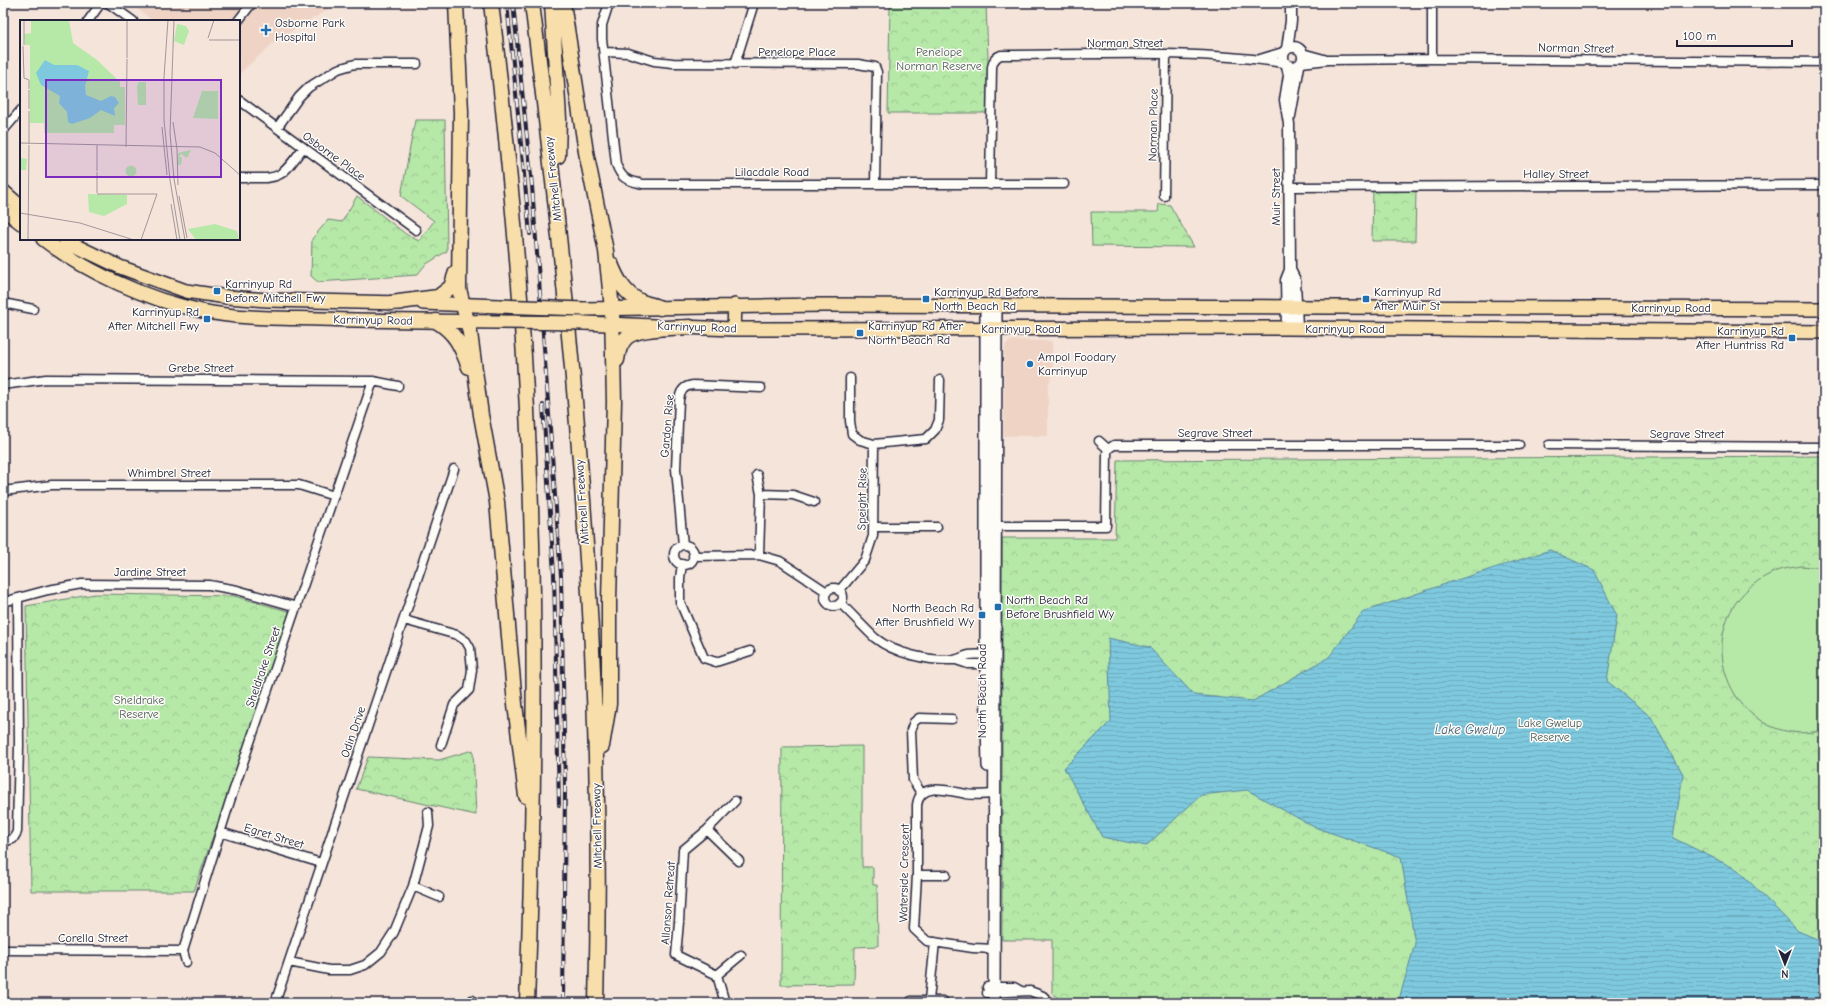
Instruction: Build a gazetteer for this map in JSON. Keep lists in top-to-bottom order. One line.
{"streets":{"highway":["Mitchell Freeway","Karrinyup Road"],"main road":["North Beach Road"],"street":["Norman Street","Penelope Place","Norman Place","Osborne Place","Lilacdale Road","Halley Street","Muir Street","Grebe Street","Gardon Rise","Segrave Street","Whimbrel Street","Speight Rise","Jardine Street","Sheldrake Street","Odin Drive","Egret Street","Waterside Crescent","Allanson Retreat","Corella Street"]},"crossings":[["Norman Street","Norman Place"],["Norman Street","Lilacdale Road"],["Norman Street","Muir Street"],["Penelope Place","Lilacdale Road"],["Halley Street","Muir Street"],["Muir Street","Karrinyup Road"],["Karrinyup Road","North Beach Road"],["Grebe Street","Sheldrake Street"],["Whimbrel Street","Sheldrake Street"],["Jardine Street","Sheldrake Street"],["Sheldrake Street","Egret Street"],["Sheldrake Street","Corella Street"],["North Beach Road","Waterside Crescent"],["Odin Drive","Egret Street"]],"water":["Lake Gwelup"],"parks":["Penelope Norman Reserve","Sheldrake Reserve","Lake Gwelup Reserve"],"places":{"health":["Osborne Park Hospital"],"transit":["Karrinyup Rd Before Mitchell Fwy","Karrinyup Rd Before North Beach Rd","Karrinyup Rd After Muir St","Karrinyup Rd After Mitchell Fwy","Karrinyup Rd After North Beach Rd","Karrinyup Rd After Huntriss Rd","North Beach Rd Before Brushfield Wy","North Beach Rd After Brushfield Wy"],"other":["Ampol Foodary Karrinyup"]},"scale_bar":"100 m","north":"bottom"}
